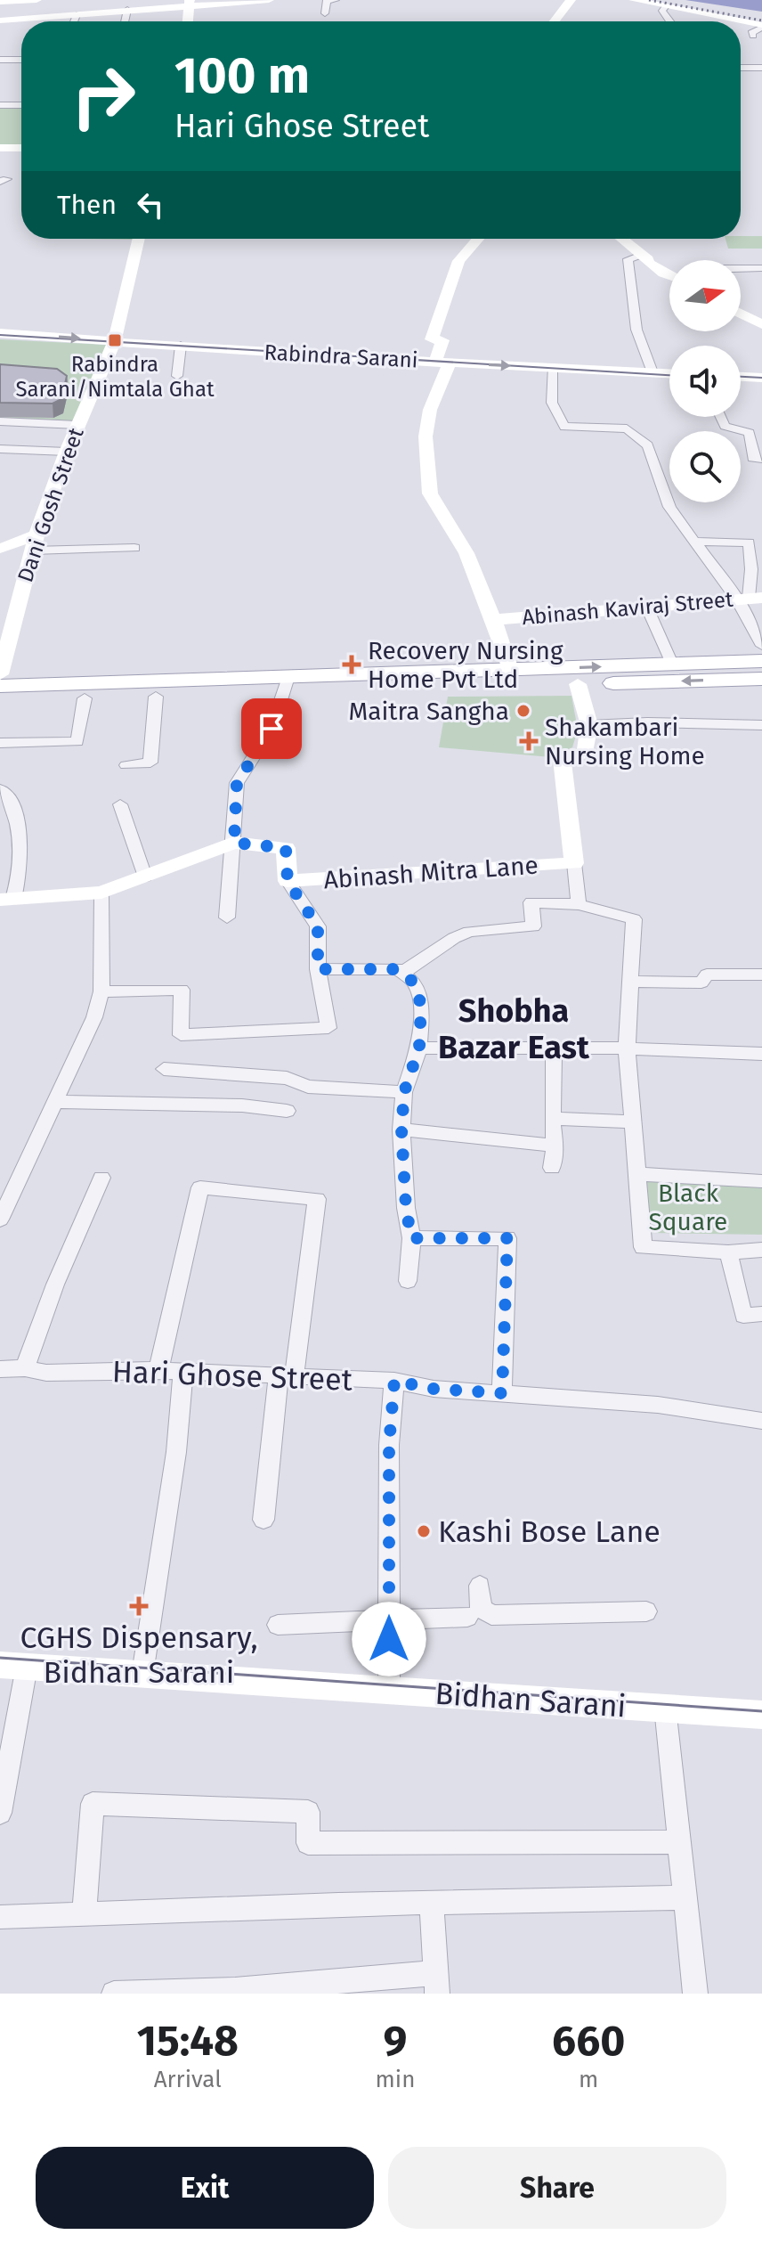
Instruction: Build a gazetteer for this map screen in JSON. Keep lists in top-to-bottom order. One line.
{"streets":{"street":["Rabindra Sarani","Dani Gosh Street","Abinash Kaviraj Street","Abinash Mitra Lane","Hari Ghose Street","Bidhan Sarani"]},"crossings":[["Rabindra Sarani","Dani Gosh Street"]],"districts":["Shobha Bazar East"],"parks":["Black Square"],"places":{"transit":["Rabindra Sarani/Nimtala Ghat"],"health":["Recovery Nursing Home Pvt Ltd","Shakambari Nursing Home","CGHS Dispensary, Bidhan Sarani"],"other":["Maitra Sangha","Kashi Bose Lane"]},"north":"right","page":{"turn":["100 m","Hari Ghose Street"],"then":"Then","eta":["15:48","Arrival","9","min","660","m"],"buttons":["Exit","Share"]}}
